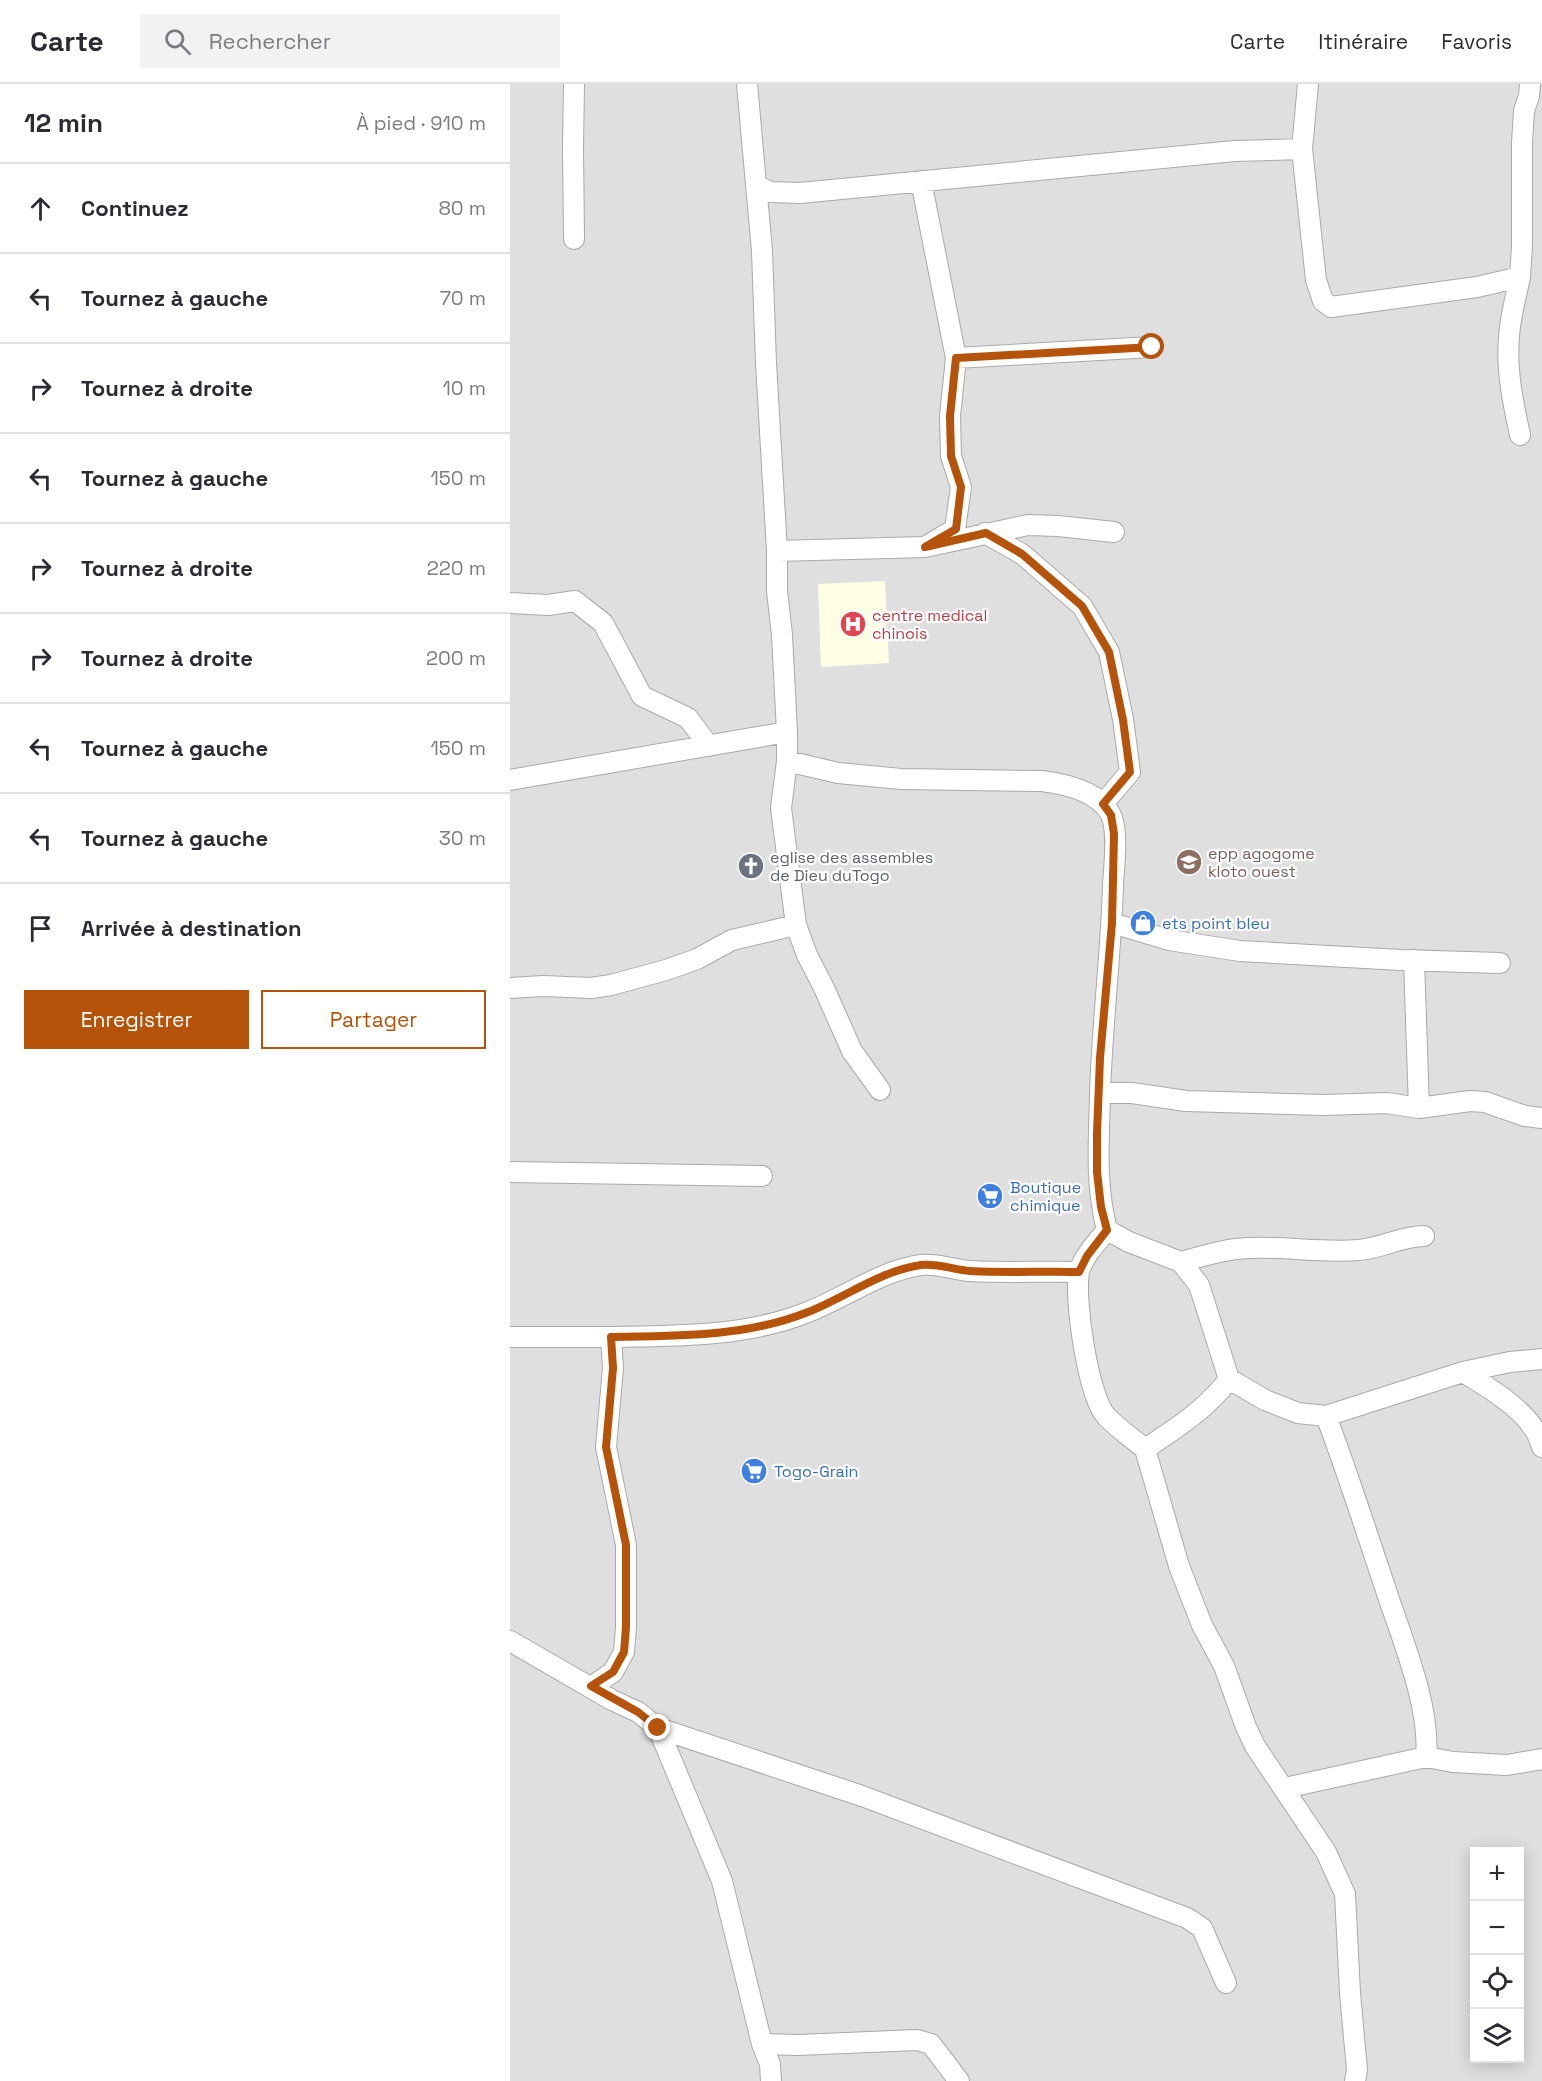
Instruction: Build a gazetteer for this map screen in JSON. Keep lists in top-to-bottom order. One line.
{"places":{"hospital":["centre medical chinois"],"school or university":["epp agogome kloto ouest"],"church":["eglise des assembles de Dieu duTogo"],"shop":["ets point bleu"],"supermarket":["Boutique chimique","Togo-Grain"]},"page":{"header":"Carte","search":"Rechercher","nav":["Carte","Itinéraire","Favoris"],"heading":["12 min","À pied · 910 m"],"list":[["Continuez","80 m"],["Tournez à gauche","70 m"],["Tournez à droite","10 m"],["Tournez à gauche","150 m"],["Tournez à droite","220 m"],["Tournez à droite","200 m"],["Tournez à gauche","150 m"],["Tournez à gauche","30 m"],"Arrivée à destination"],"buttons":["Enregistrer","Partager"],"map_buttons":["+","−"]}}
